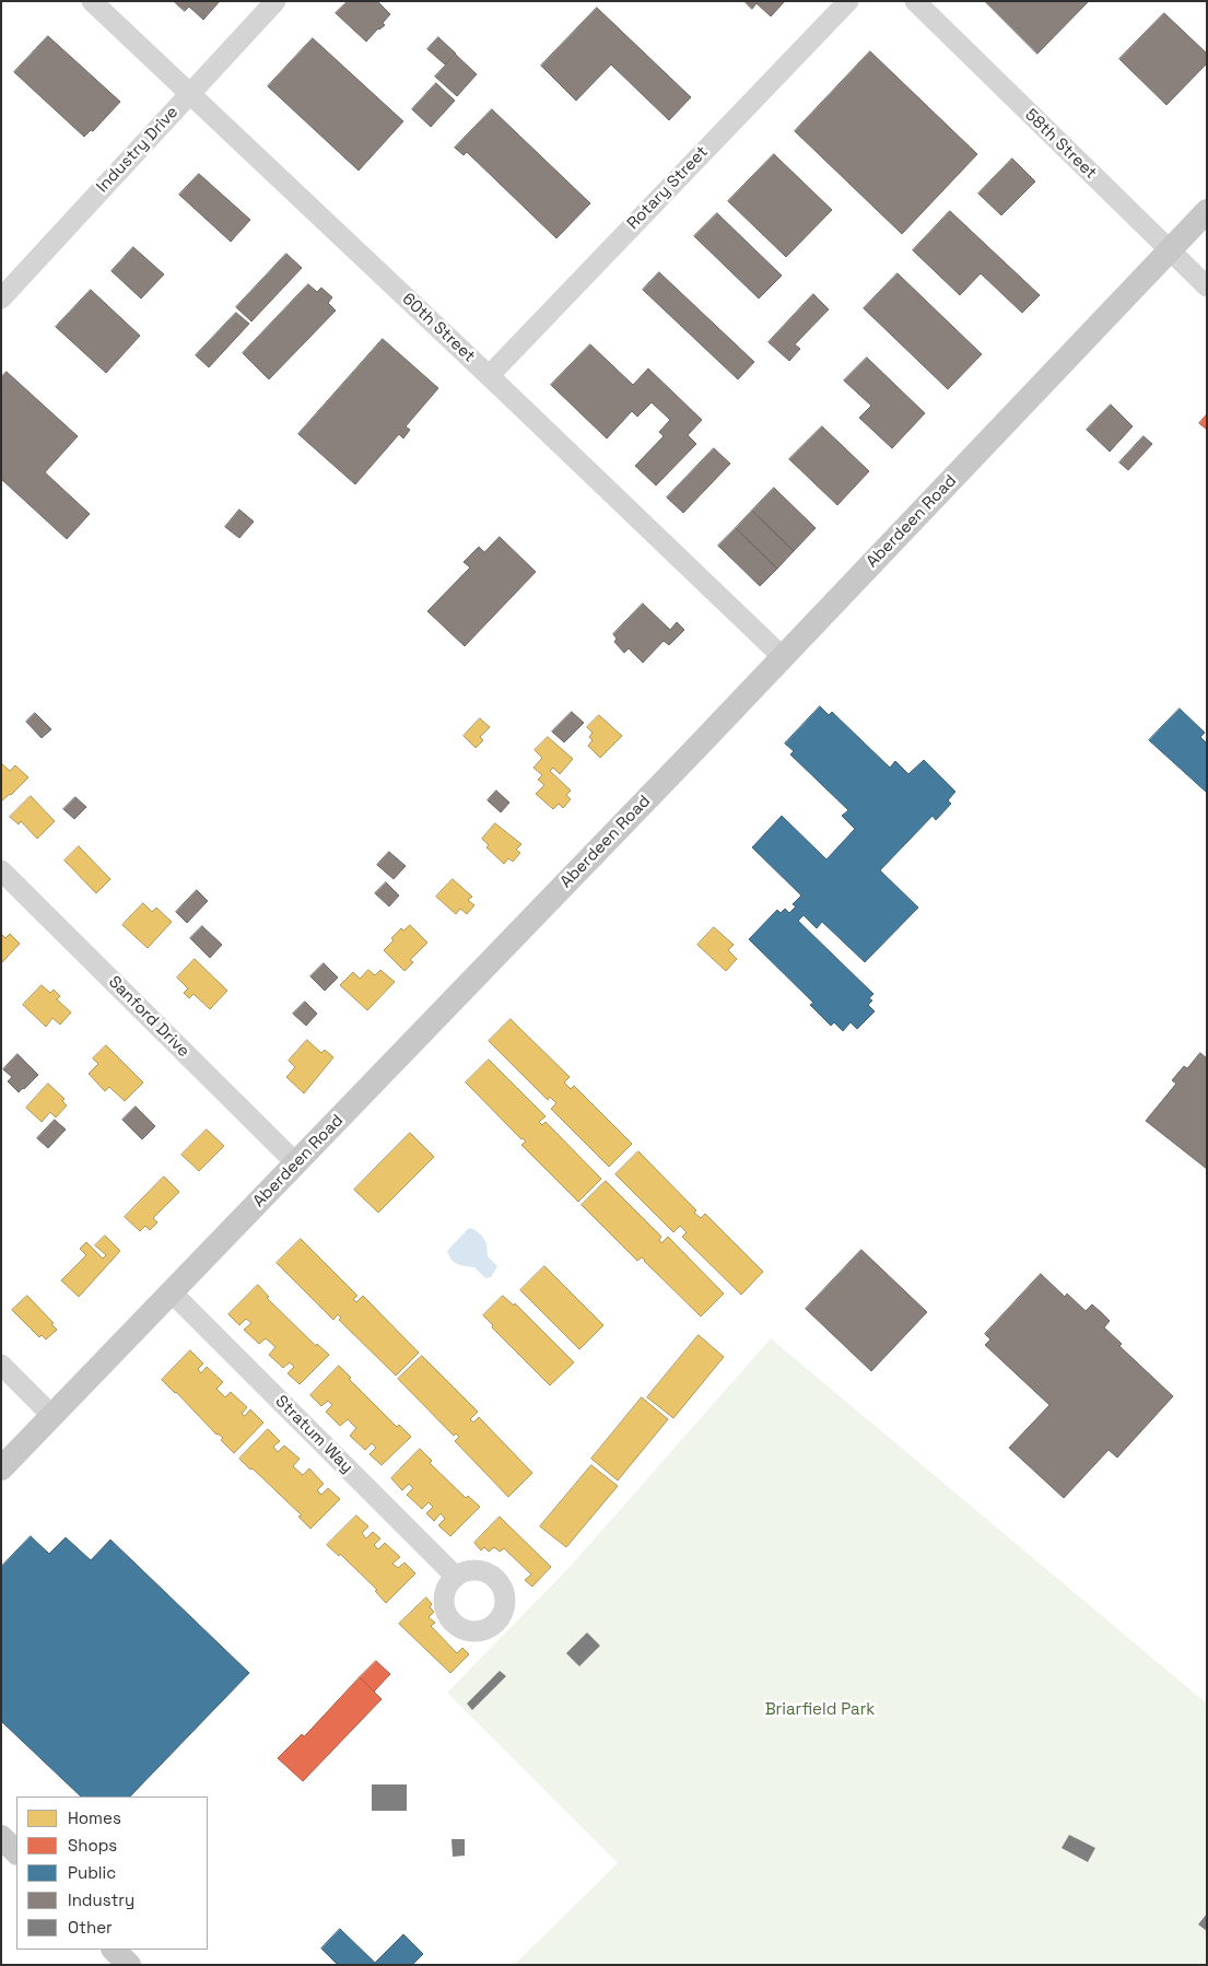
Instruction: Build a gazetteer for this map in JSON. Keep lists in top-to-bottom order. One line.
{"streets":{"main road":["Aberdeen Road"],"street":["58th Street","Industry Drive","Rotary Street","60th Street","Sanford Drive","Stratum Way"]},"crossings":[["58th Street","Aberdeen Road"],["Industry Drive","60th Street"],["Rotary Street","60th Street"],["60th Street","Aberdeen Road"],["Aberdeen Road","Sanford Drive"],["Aberdeen Road","Stratum Way"]],"parks":["Briarfield Park"],"legend":["Homes","Shops","Public","Industry","Other"]}
